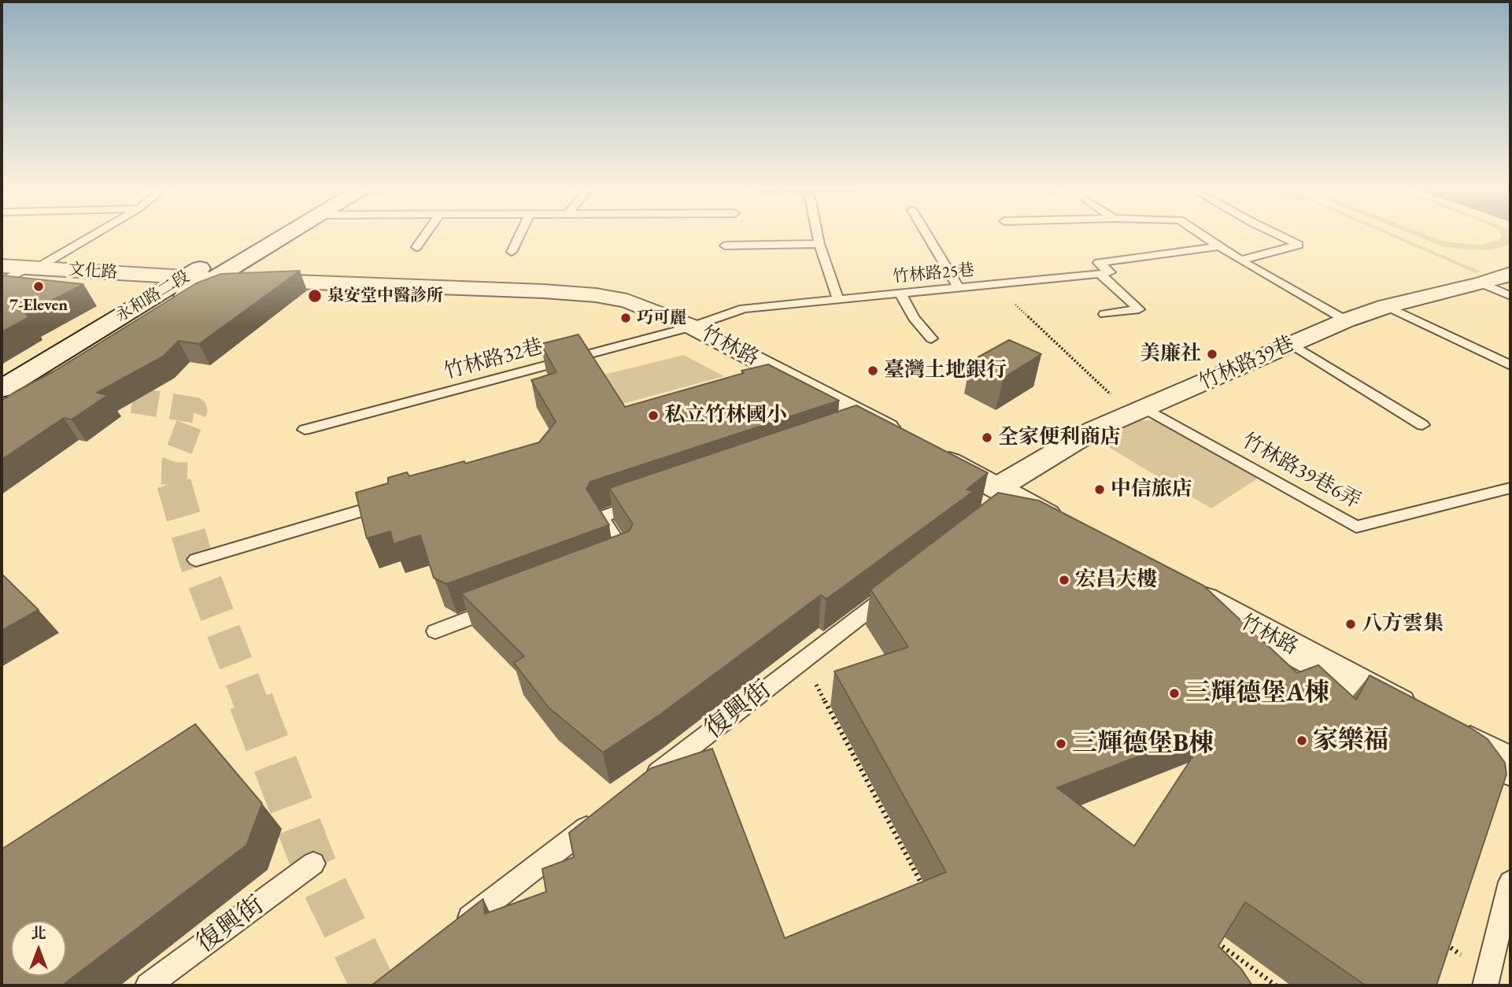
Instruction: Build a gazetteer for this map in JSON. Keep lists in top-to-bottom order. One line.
{"streets":{"street":["文化路","永和路二段","竹林路","竹林路39巷"],"lane":["竹林路25巷","竹林路32巷","竹林路39巷6弄","復興街"]},"crossings":[["文化路","永和路二段"],["文化路","竹林路"],["竹林路25巷","竹林路"],["竹林路25巷","竹林路32巷"],["永和路二段","竹林路"],["竹林路","竹林路32巷"],["竹林路","竹林路39巷"],["竹林路39巷","竹林路39巷6弄"]],"places":["7-Eleven","泉安堂中醫診所","巧可麗","美廉社","臺灣土地銀行","私立竹林國小","全家便利商店","中信旅店","宏昌大樓","八方雲集","三輝德堡A棟","家樂福","三輝德堡B棟"],"north":"top"}
